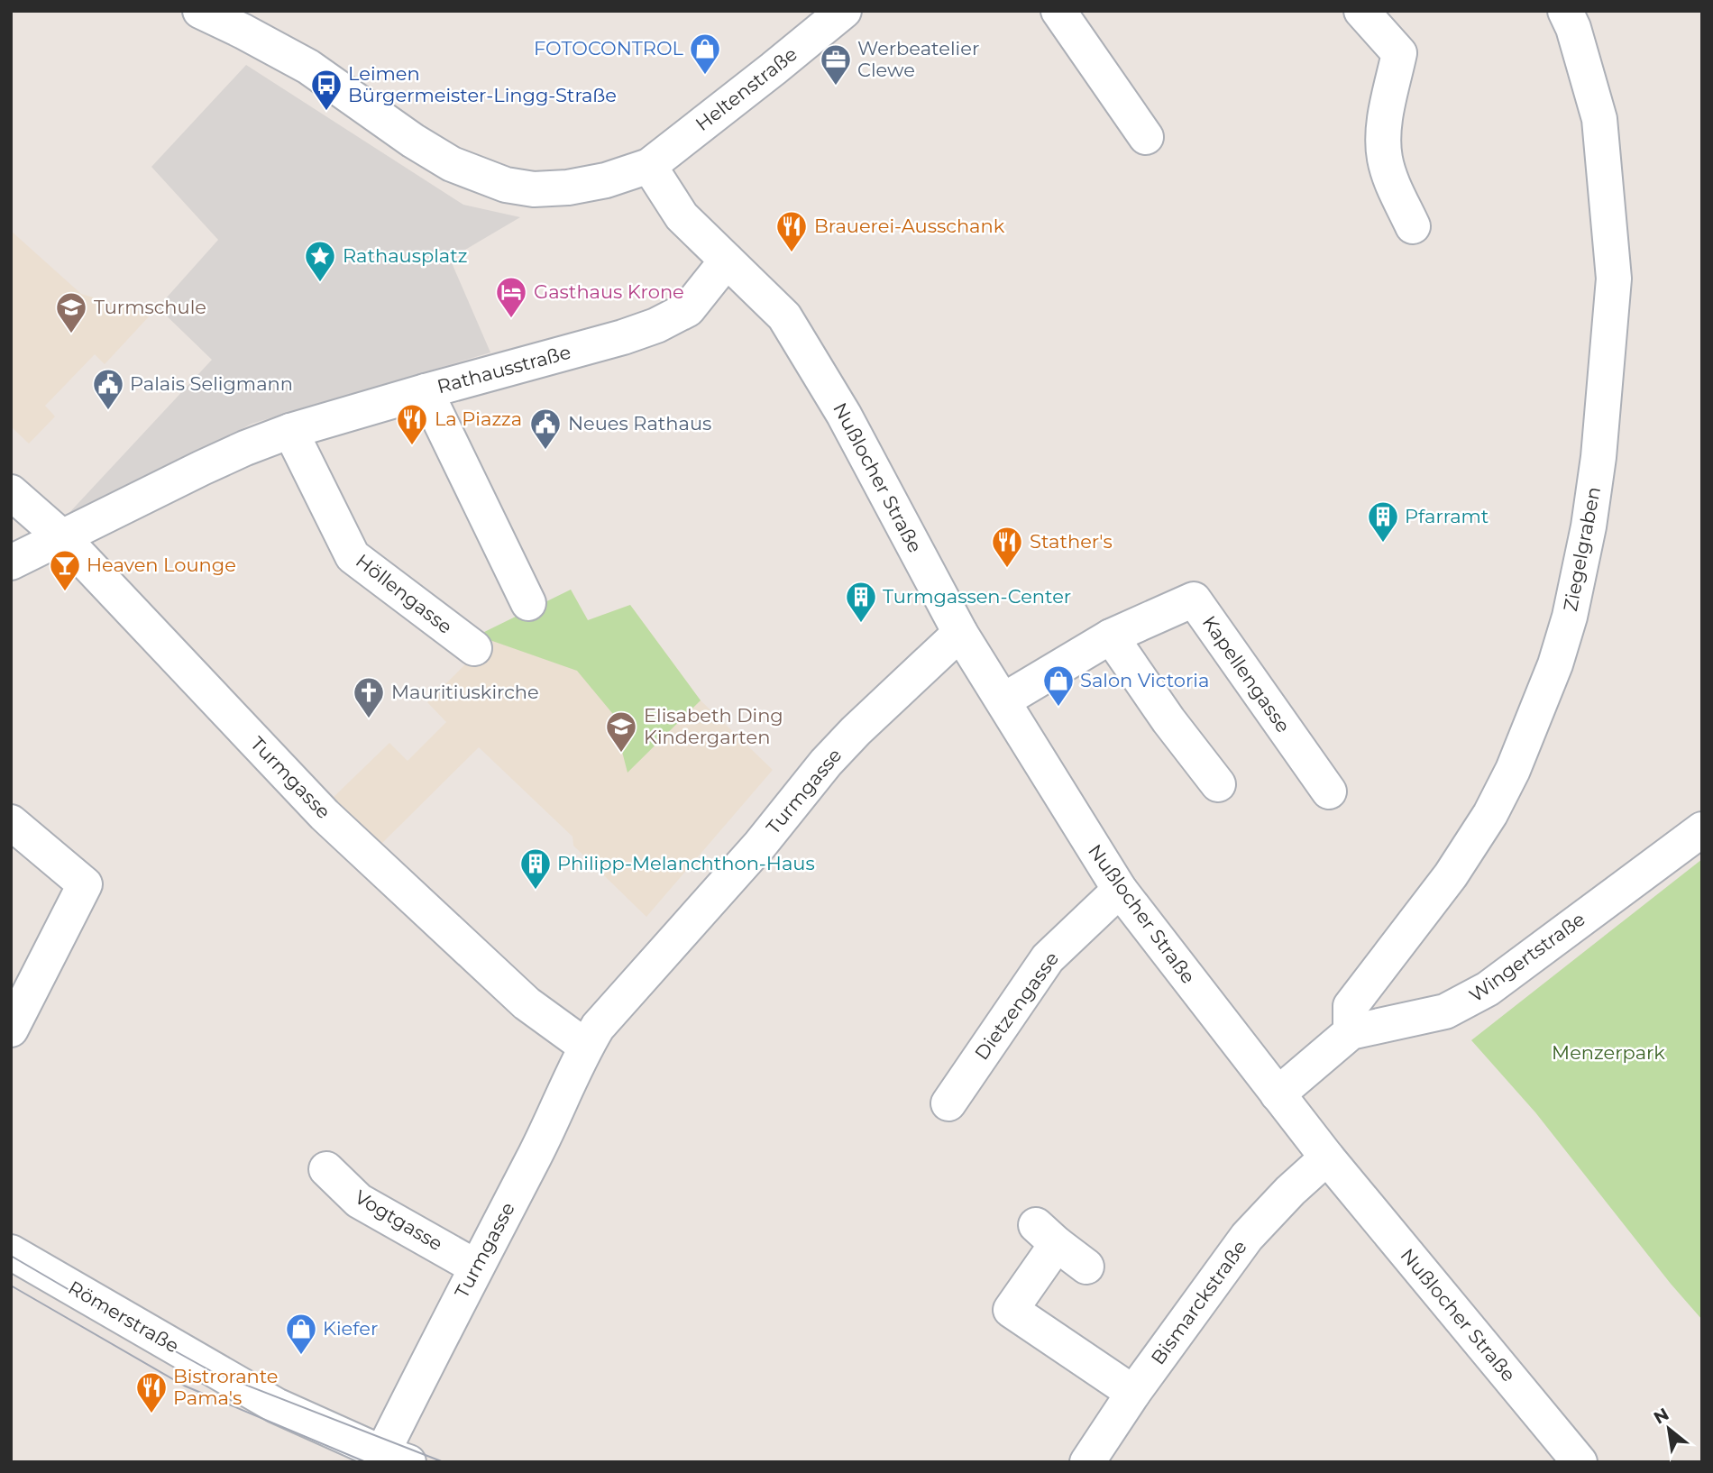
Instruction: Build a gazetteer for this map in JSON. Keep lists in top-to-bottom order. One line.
{"streets":{"street":["Heltenstraße","Rathausstraße","Nußlocher Straße","Ziegelgraben","Höllengasse","Kapellengasse","Turmgasse","Wingertstraße","Dietzengasse","Vogtgasse","Bismarckstraße","Römerstraße"]},"crossings":[["Rathausstraße","Nußlocher Straße"],["Rathausstraße","Höllengasse"],["Rathausstraße","Turmgasse"],["Nußlocher Straße","Kapellengasse"],["Nußlocher Straße","Turmgasse"],["Nußlocher Straße","Wingertstraße"],["Nußlocher Straße","Dietzengasse"],["Nußlocher Straße","Bismarckstraße"],["Ziegelgraben","Wingertstraße"],["Turmgasse","Vogtgasse"],["Turmgasse","Römerstraße"]],"parks":["Menzerpark"],"places":{"shop":["FOTOCONTROL","Salon Victoria","Kiefer"],"office":["Werbeatelier Clewe"],"bus stop":["Leimen Bürgermeister-Lingg-Straße"],"restaurant":["Brauerei-Ausschank","La Piazza","Stather's","Bistrorante Pama's"],"place":["Rathausplatz"],"hotel":["Gasthaus Krone"],"school or university":["Turmschule","Elisabeth Ding Kindergarten"],"public building":["Palais Seligmann","Neues Rathaus"],"building":["Pfarramt","Turmgassen-Center","Philipp-Melanchthon-Haus"],"bar":["Heaven Lounge"],"church":["Mauritiuskirche"]},"north":"top left"}
